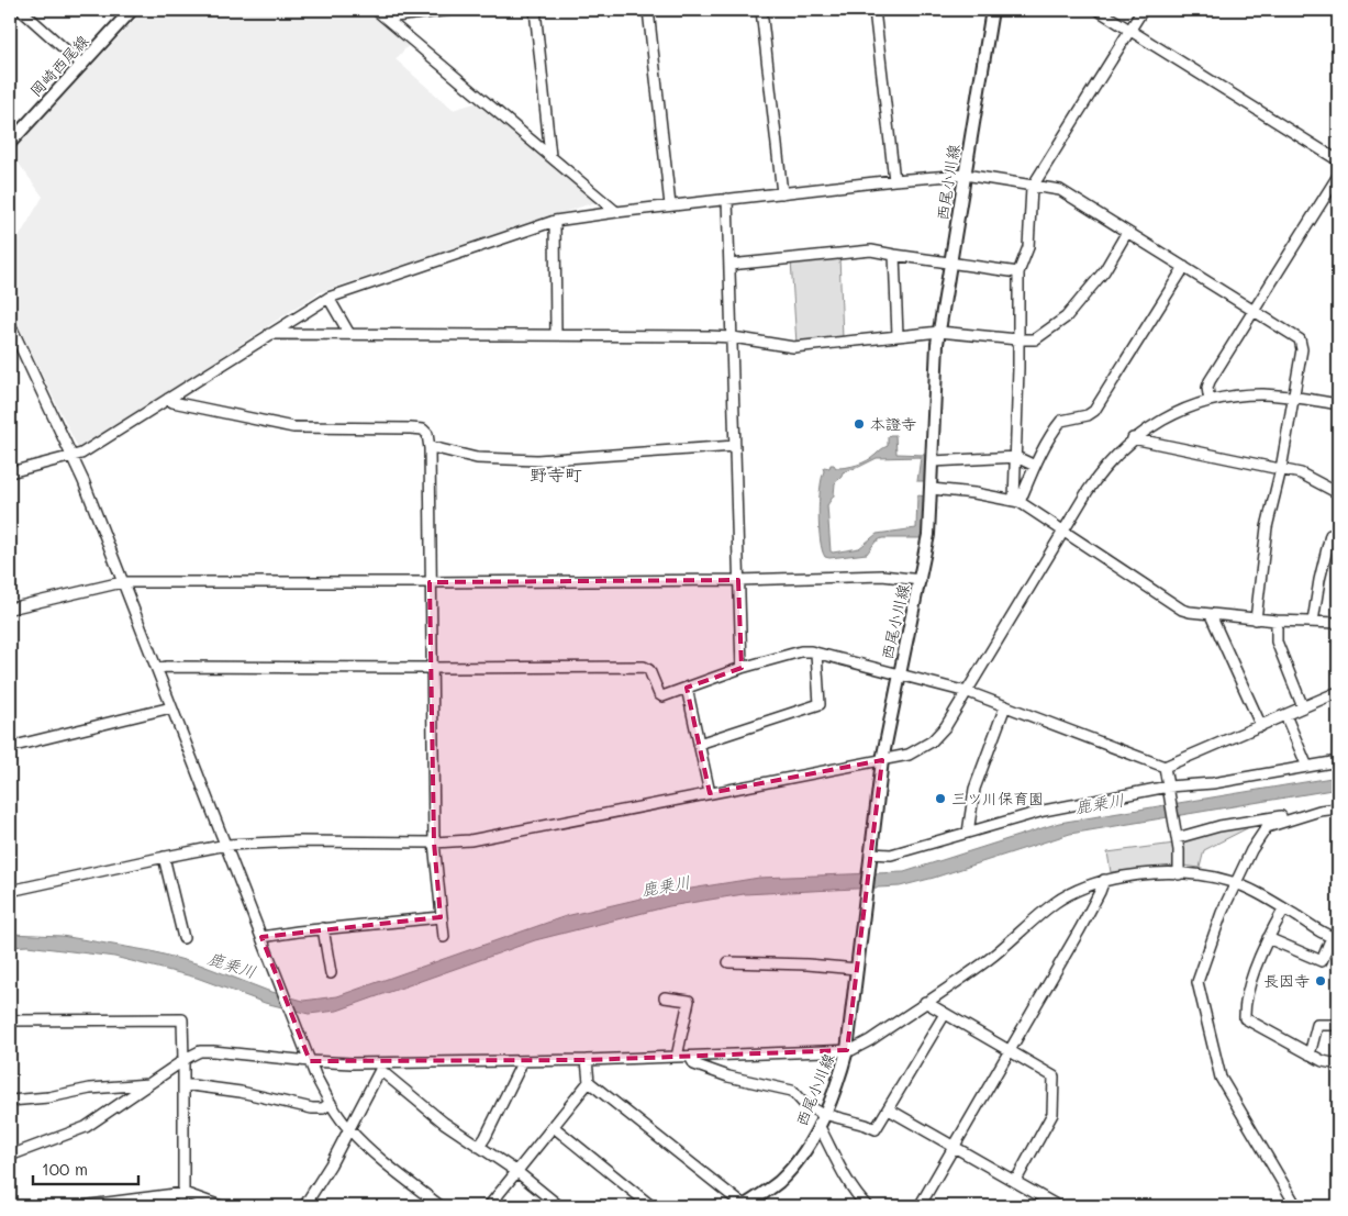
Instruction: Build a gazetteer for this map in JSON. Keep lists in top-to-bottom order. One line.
{"streets":{"main road":["岡崎西尾線","西尾小川線"]},"districts":["野寺町"],"water":["鹿乗川"],"places":["本證寺","三ツ川保育園","長因寺"],"scale_bar":"100 m"}
